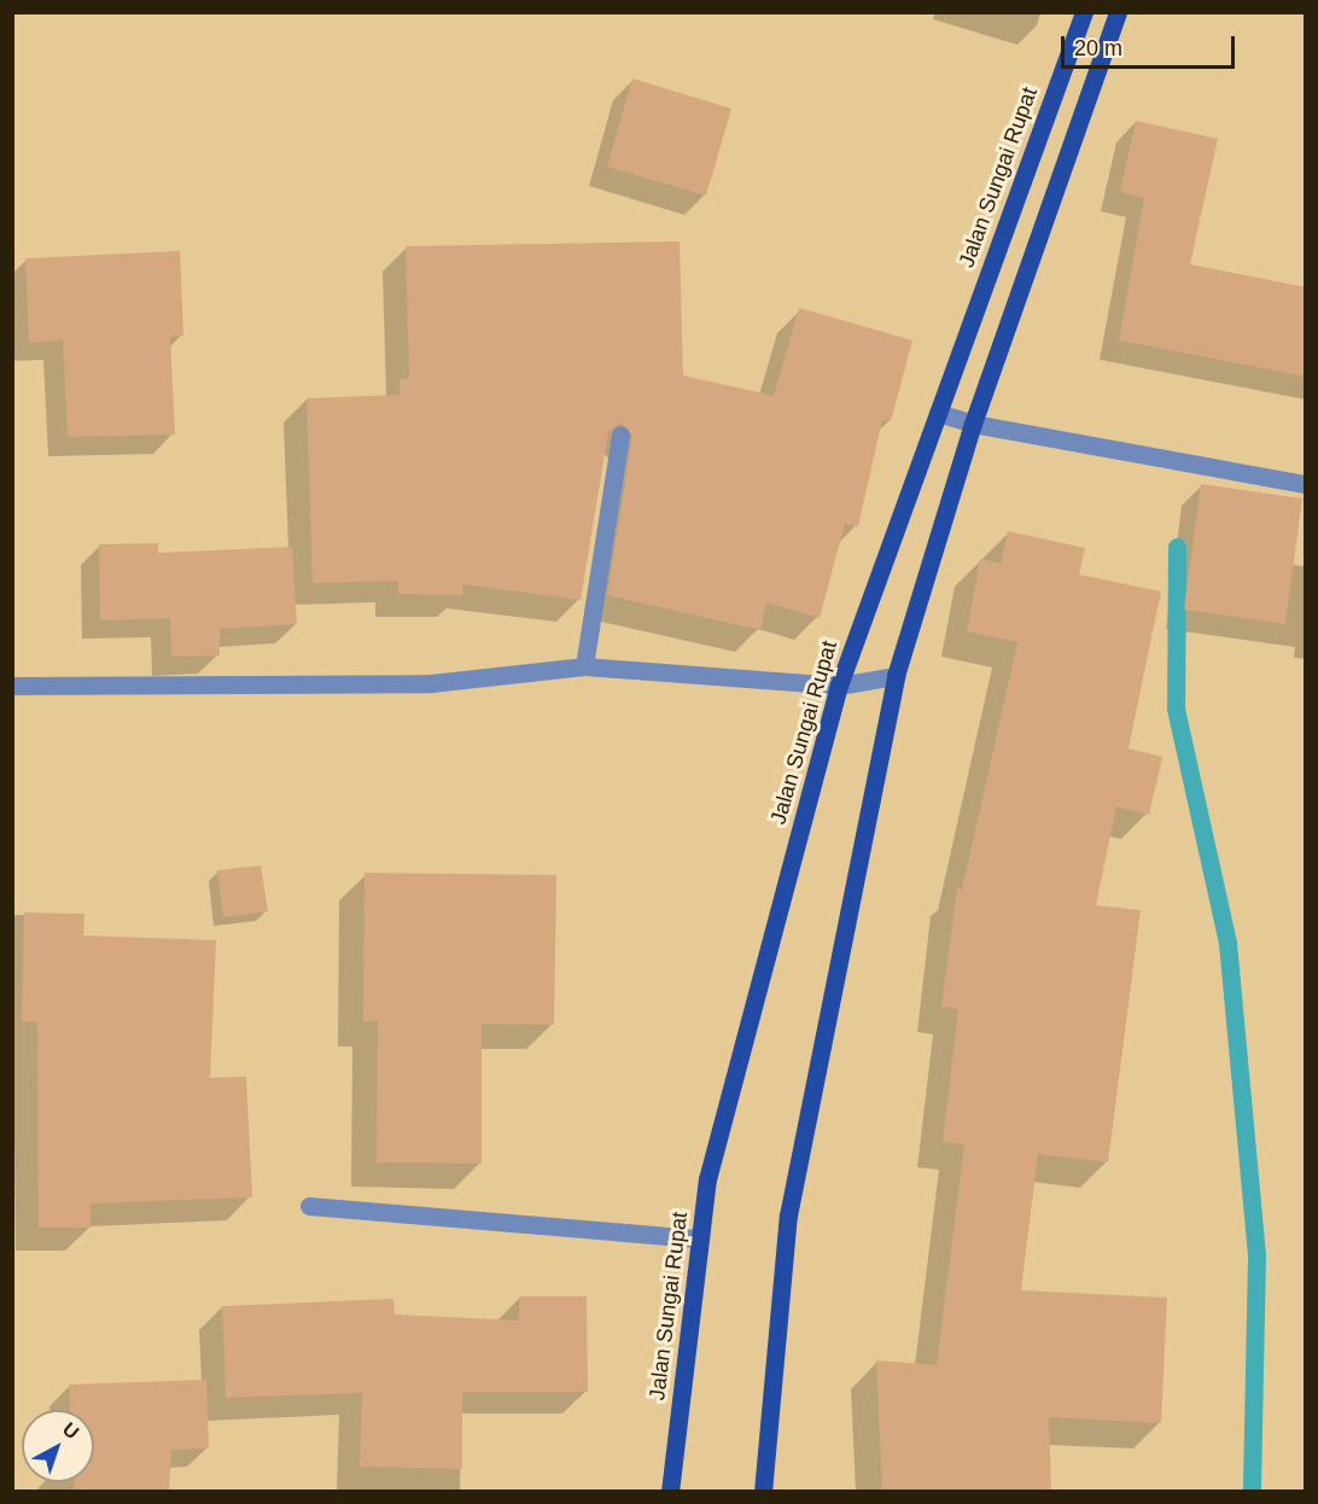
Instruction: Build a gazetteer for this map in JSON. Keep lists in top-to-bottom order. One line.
{"streets":{"main road":["Jalan Sungai Rupat"]},"scale_bar":"20 m","north":"top right"}
